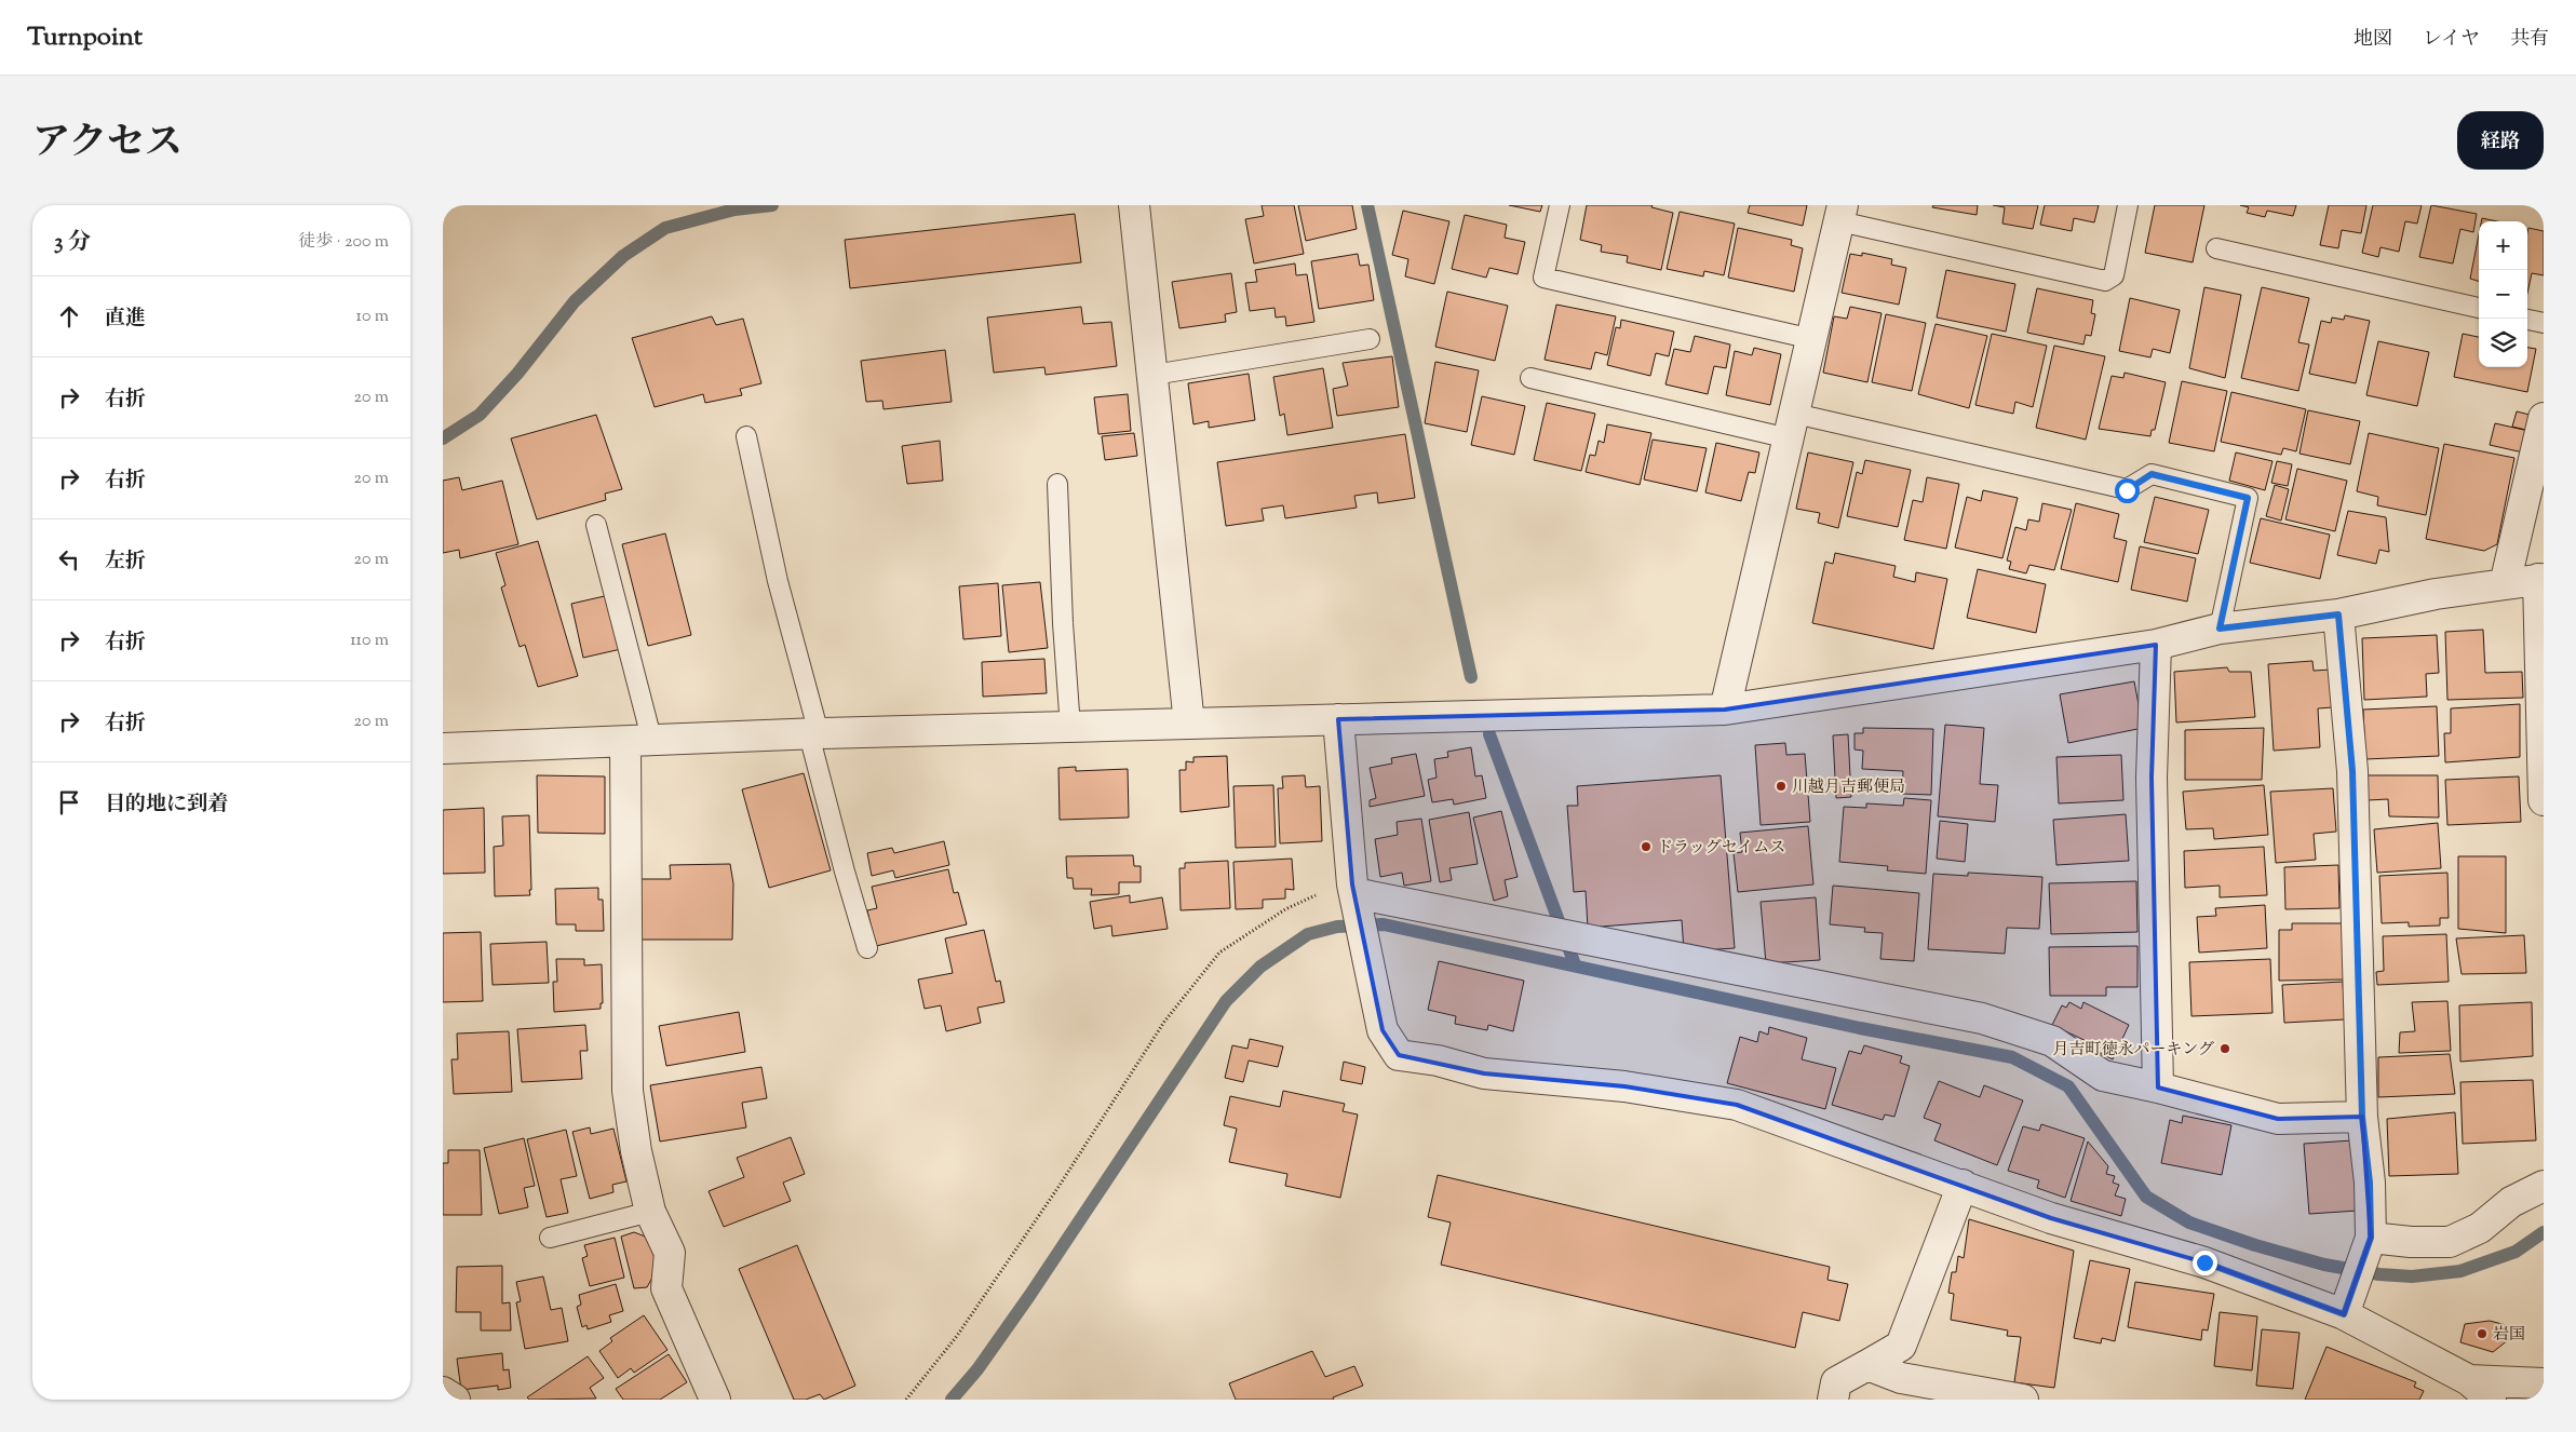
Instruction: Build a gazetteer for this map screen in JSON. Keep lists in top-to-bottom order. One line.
{"places":["川越月吉郵便局","ドラッグセイムス","月吉町徳永パーキング","岩国"],"page":{"header":"Turnpoint","nav":["地図","レイヤ","共有"],"title":"アクセス","buttons":"経路","heading":["3 分","徒歩 · 200 m"],"map_buttons":["+","−"],"list":[["直進","10 m"],["右折","20 m"],["右折","20 m"],["左折","20 m"],["右折","110 m"],["右折","20 m"],"目的地に到着"]}}
